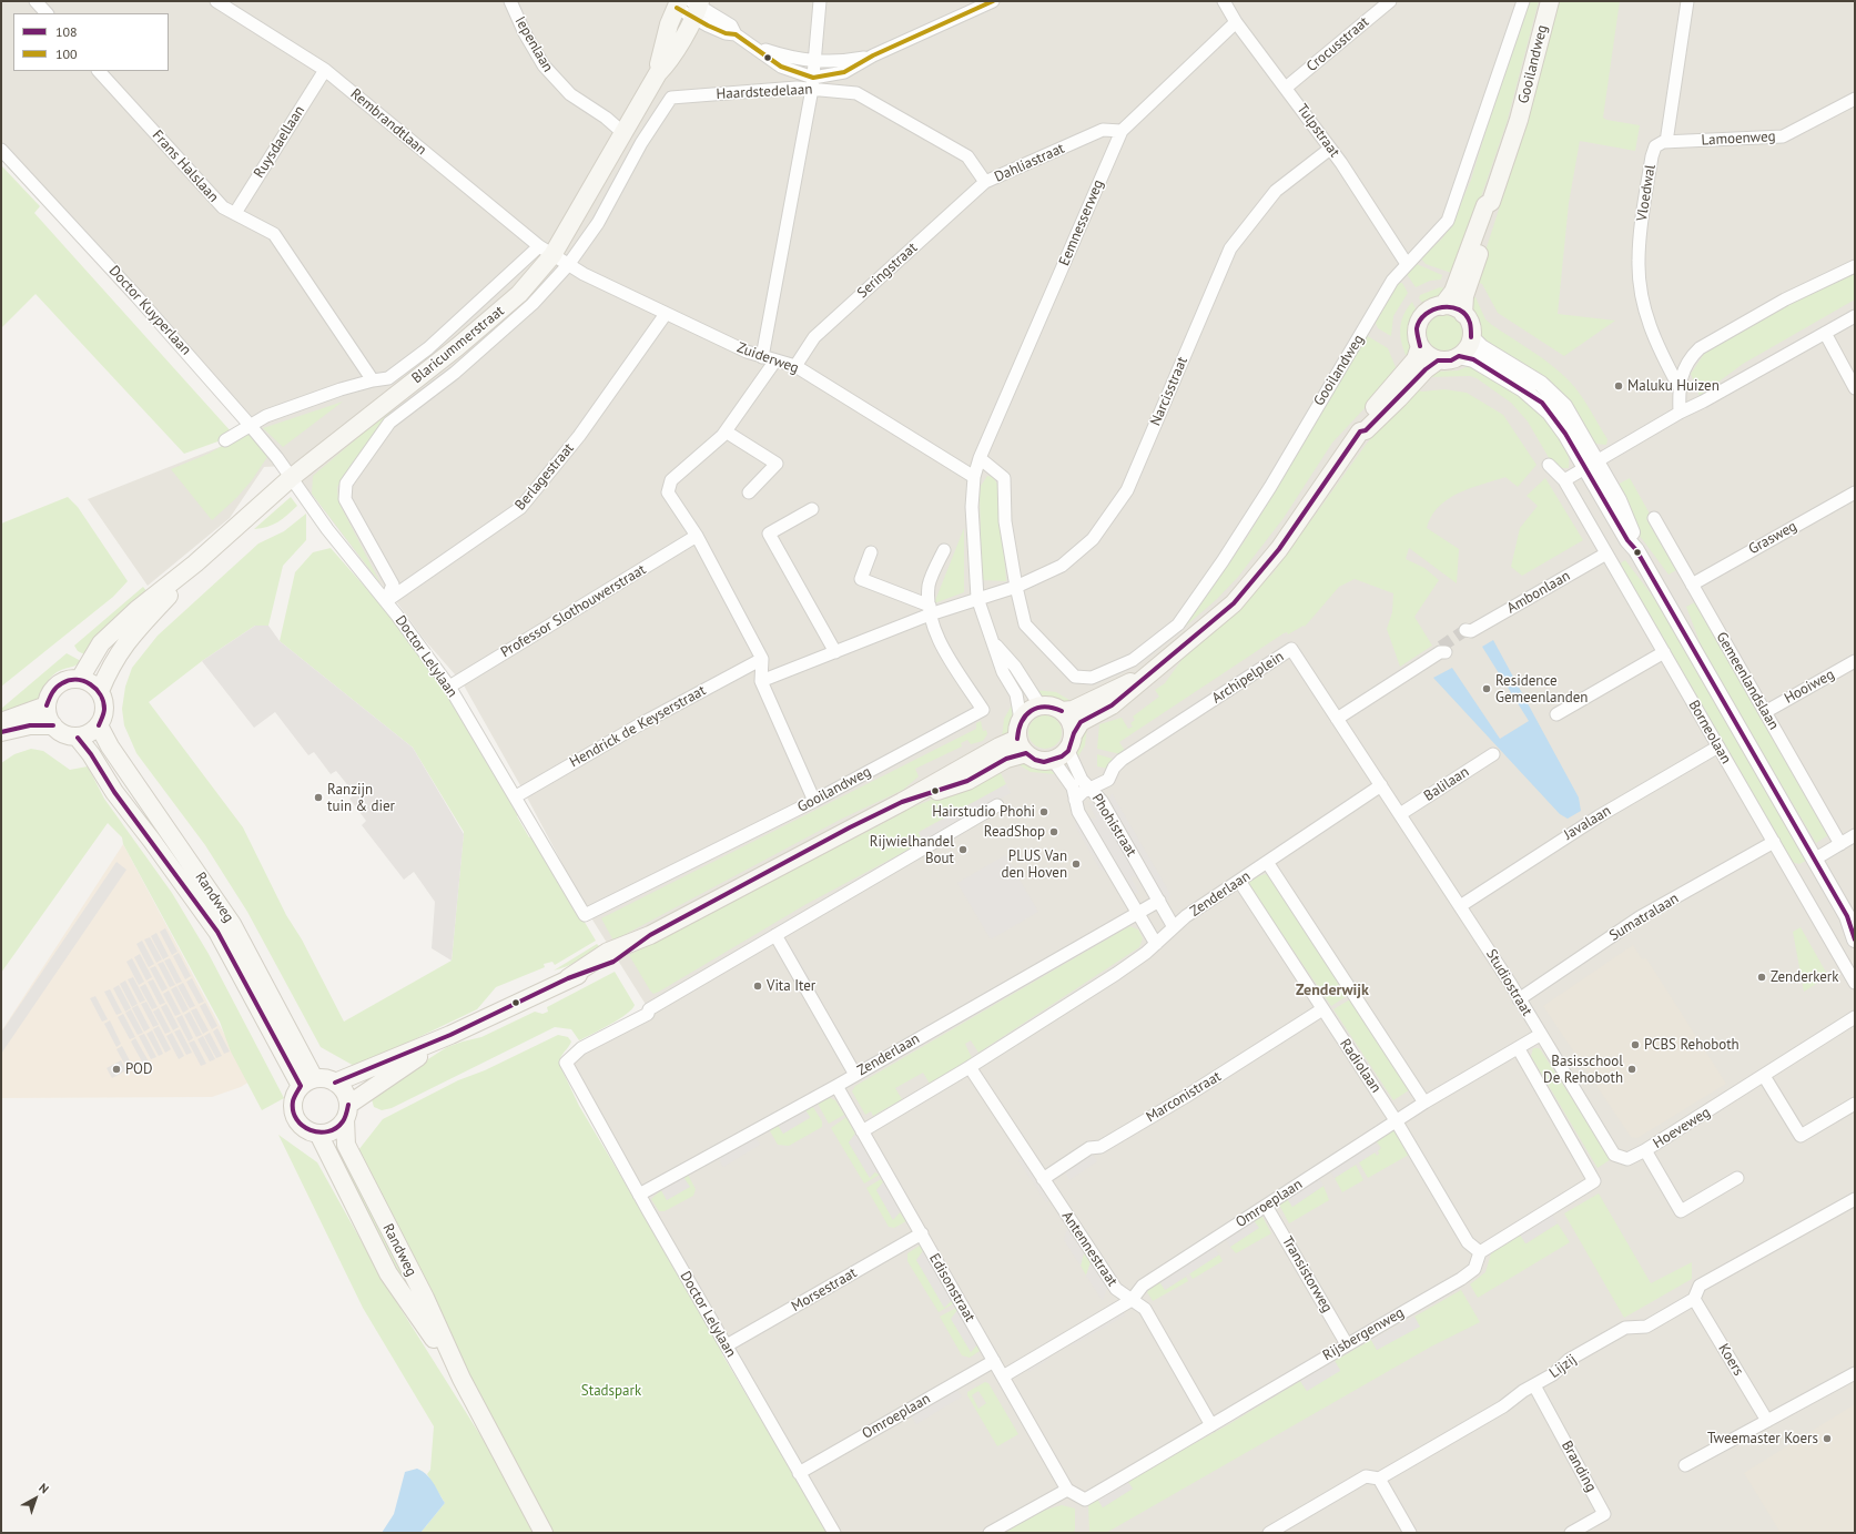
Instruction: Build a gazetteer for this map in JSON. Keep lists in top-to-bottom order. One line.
{"streets":{"main road":["Gooilandweg","Blaricummerstraat","Randweg"],"street":["Iepenlaan","Crocusstraat","Haardstedelaan","Rembrandtlaan","Tulpstraat","Lamoenweg","Ruysdaellaan","Dahliastraat","Frans Halslaan","Vloedwal","Eemnesserweg","Seringstraat","Doctor Kuyperlaan","Zuiderweg","Narcisstraat","Berlagestraat","Grasweg","Ambonlaan","Professor Slothouwerstraat","Doctor Lelylaan","Archipelplein","Gemeenlandslaan","Hooiweg","Hendrick de Keyserstraat","Borneolaan","Balilaan","Javalaan","Phohistraat","Zenderlaan","Sumatralaan","Studiostraat","Radiolaan","Marconistraat","Hoeveweg","Omroeplaan","Antennestraat","Transistorweg","Edisonstraat","Morsestraat","Rijsbergenweg","Koers","Lijzij","Branding"]},"crossings":[["Iepenlaan","Blaricummerstraat"],["Crocusstraat","Tulpstraat"],["Gooilandweg","Tulpstraat"],["Gooilandweg","Narcisstraat"],["Gooilandweg","Doctor Lelylaan"],["Haardstedelaan","Dahliastraat"],["Haardstedelaan","Blaricummerstraat"],["Rembrandtlaan","Ruysdaellaan"],["Rembrandtlaan","Blaricummerstraat"],["Rembrandtlaan","Zuiderweg"],["Tulpstraat","Eemnesserweg"],["Tulpstraat","Narcisstraat"],["Lamoenweg","Vloedwal"],["Ruysdaellaan","Frans Halslaan"],["Dahliastraat","Eemnesserweg"],["Dahliastraat","Seringstraat"],["Frans Halslaan","Blaricummerstraat"],["Eemnesserweg","Zuiderweg"],["Eemnesserweg","Narcisstraat"],["Eemnesserweg","Phohistraat"],["Seringstraat","Zuiderweg"],["Doctor Kuyperlaan","Blaricummerstraat"],["Doctor Kuyperlaan","Doctor Lelylaan"],["Blaricummerstraat","Zuiderweg"],["Blaricummerstraat","Berlagestraat"],["Blaricummerstraat","Doctor Lelylaan"],["Blaricummerstraat","Randweg"],["Zuiderweg","Berlagestraat"],["Berlagestraat","Doctor Lelylaan"],["Grasweg","Gemeenlandslaan"],["Ambonlaan","Borneolaan"],["Professor Slothouwerstraat","Doctor Lelylaan"],["Doctor Lelylaan","Hendrick de Keyserstraat"],["Doctor Lelylaan","Zenderlaan"],["Doctor Lelylaan","Omroeplaan"],["Doctor Lelylaan","Morsestraat"],["Archipelplein","Phohistraat"],["Archipelplein","Studiostraat"],["Gemeenlandslaan","Hooiweg"],["Borneolaan","Javalaan"],["Borneolaan","Sumatralaan"],["Balilaan","Studiostraat"],["Javalaan","Studiostraat"],["Phohistraat","Zenderlaan"],["Zenderlaan","Radiolaan"],["Zenderlaan","Edisonstraat"],["Sumatralaan","Studiostraat"],["Studiostraat","Hoeveweg"],["Studiostraat","Omroeplaan"],["Radiolaan","Marconistraat"],["Radiolaan","Omroeplaan"],["Radiolaan","Rijsbergenweg"],["Marconistraat","Antennestraat"],["Omroeplaan","Antennestraat"],["Omroeplaan","Transistorweg"],["Omroeplaan","Edisonstraat"],["Antennestraat","Rijsbergenweg"],["Transistorweg","Rijsbergenweg"],["Edisonstraat","Morsestraat"],["Edisonstraat","Rijsbergenweg"],["Koers","Lijzij"],["Lijzij","Branding"]],"districts":["Zenderwijk"],"parks":["Stadspark"],"places":["Maluku Huizen","Residence Gemeenlanden","Ranzijn tuin & dier","Hairstudio Phohi","ReadShop","Rijwielhandel Bout","PLUS Van den Hoven","Zenderkerk","Vita Iter","PCBS Rehoboth","POD","Basisschool De Rehoboth","Tweemaster Koers"],"lines":["transit line 100","transit line 108"],"legend":["108","100"],"north":"top right"}
